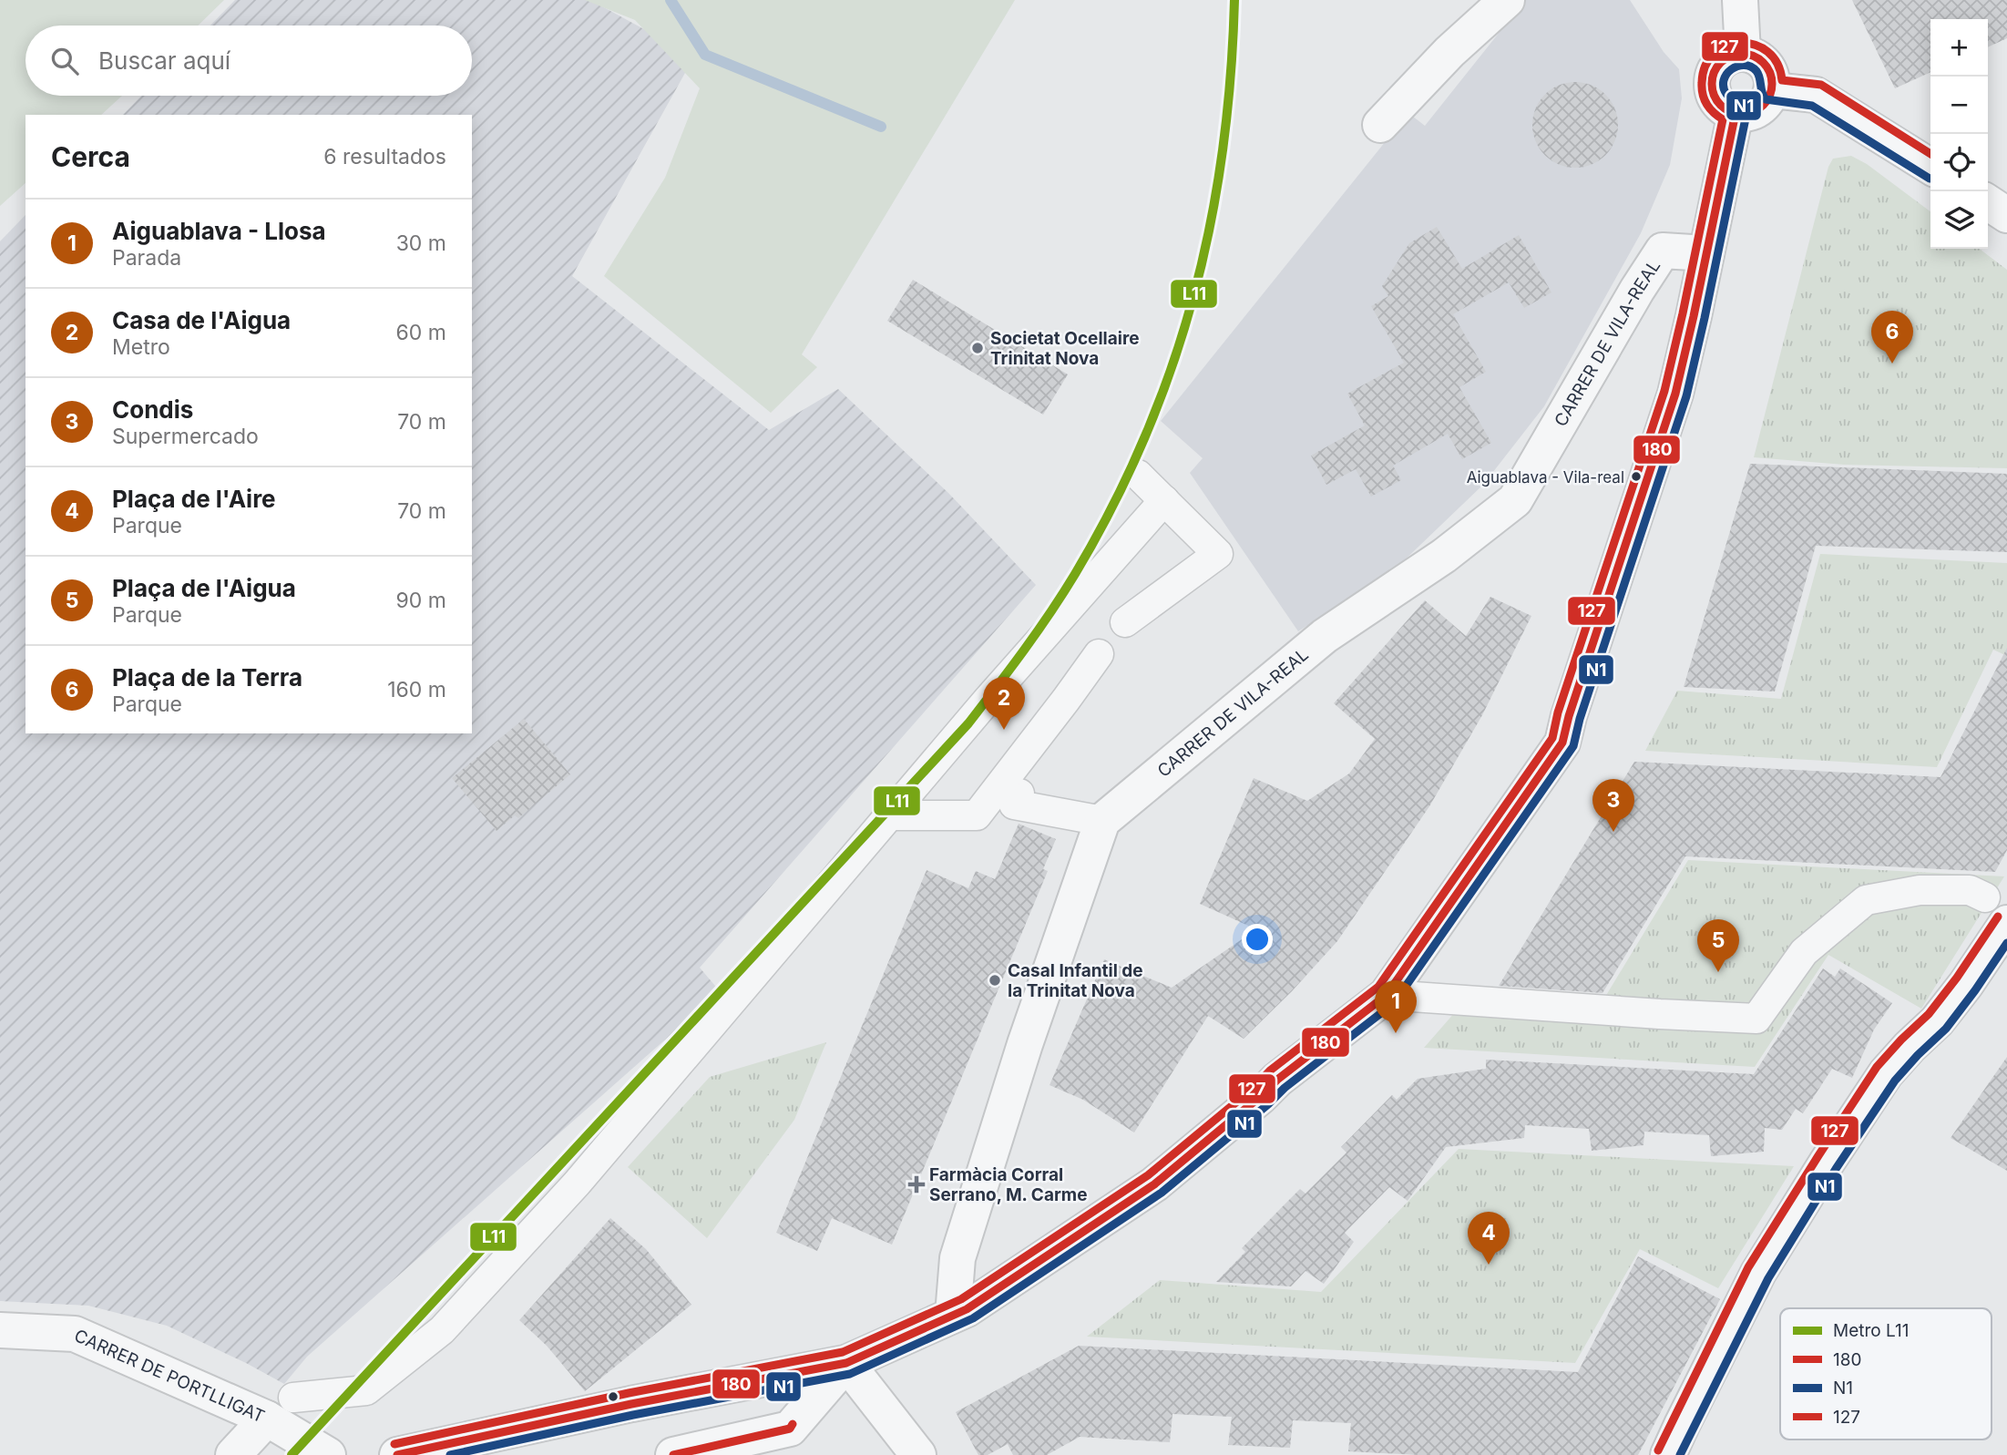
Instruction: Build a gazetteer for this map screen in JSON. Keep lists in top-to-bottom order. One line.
{"streets":{"street":["CARRER DE VILA-REAL","CARRER DE PORTLLIGAT"]},"places":{"other":["Societat Ocellaire Trinitat Nova","Aiguablava - Vila-real","Casal Infantil de la Trinitat Nova"],"health":["Farmàcia Corral Serrano, M. Carme"]},"lines":["metro line L11","transit line 127","transit line 180","transit line N1"],"legend":["Metro L11","180","N1","127"],"page":{"map_buttons":["+","−"],"search":"Buscar aquí","heading":["Cerca","6 resultados"],"list":[{"mark":"1","name":"Aiguablava - Llosa","note":"Parada","value":"30 m"},{"mark":"2","name":"Casa de l'Aigua","note":"Metro","value":"60 m"},{"mark":"3","name":"Condis","note":"Supermercado","value":"70 m"},{"mark":"4","name":"Plaça de l'Aire","note":"Parque","value":"70 m"},{"mark":"5","name":"Plaça de l'Aigua","note":"Parque","value":"90 m"},{"mark":"6","name":"Plaça de la Terra","note":"Parque","value":"160 m"}],"pins":["6","2","3","5","1","4"]}}
